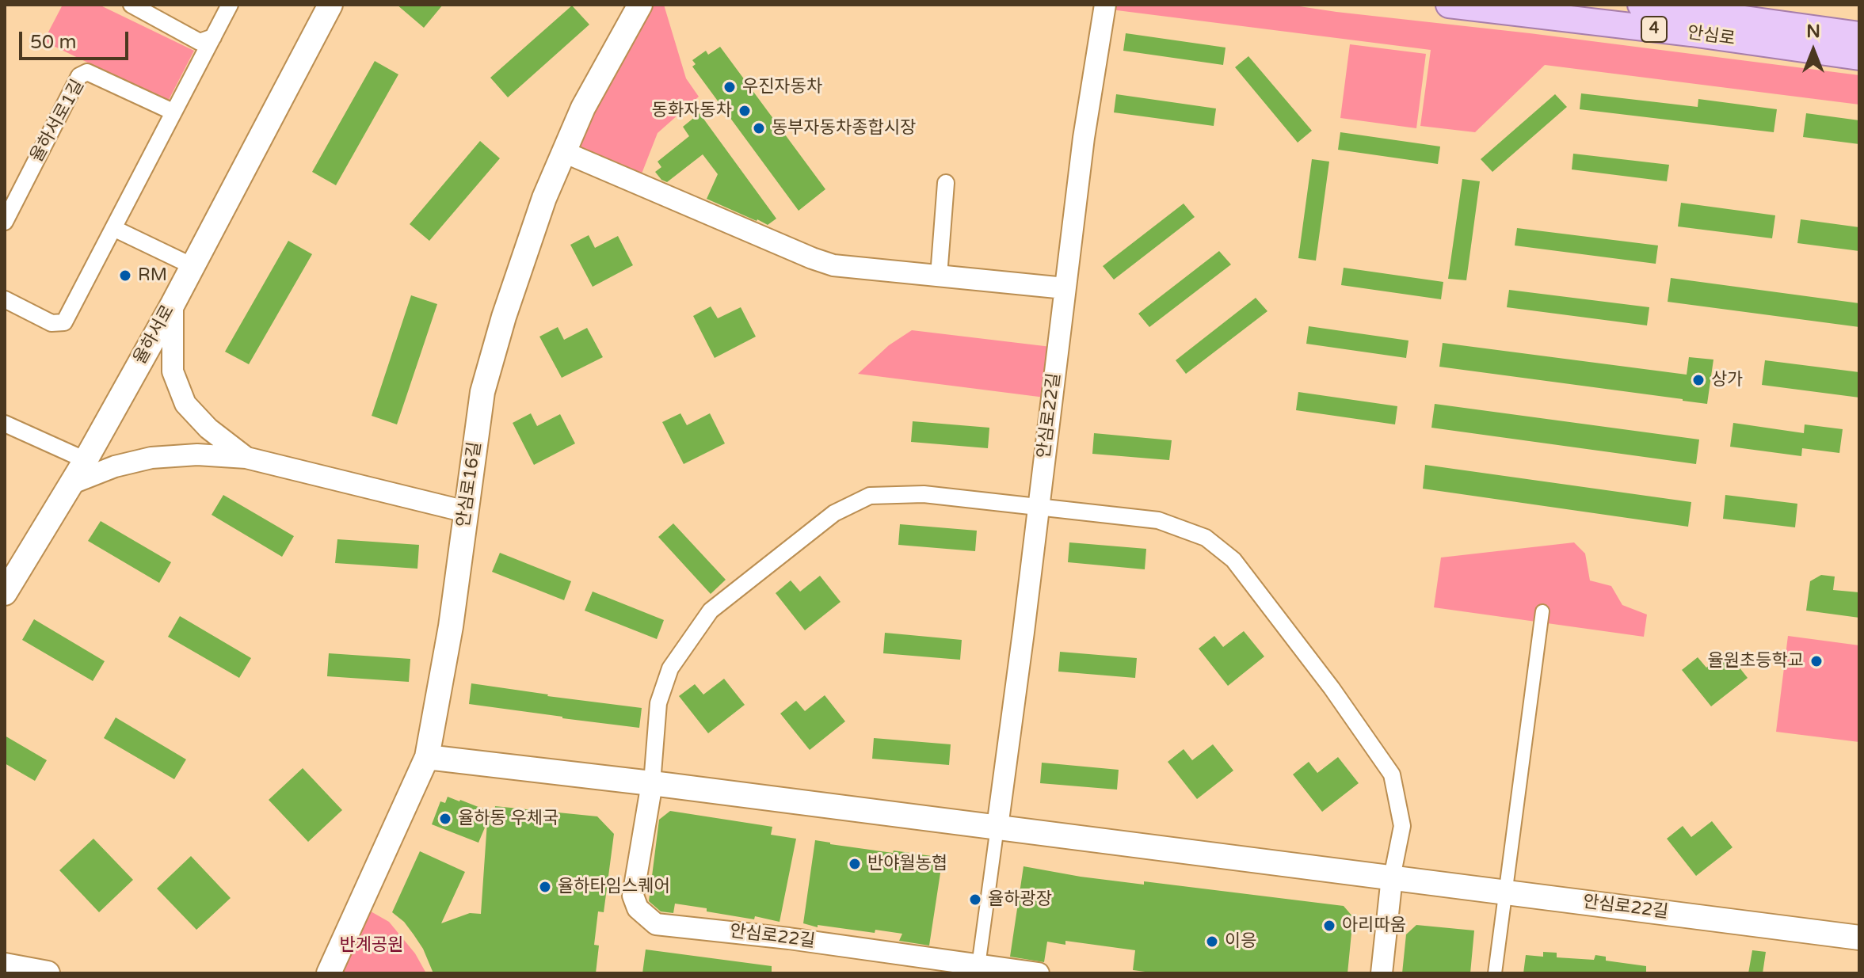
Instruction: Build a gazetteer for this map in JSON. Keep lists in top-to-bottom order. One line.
{"streets":{"main road":["4","안심로","율하서로","안심로22길","안심로16길"],"street":["율하서로1길"]},"crossings":[["안심로22길","안심로16길"]],"parks":["반계공원"],"places":["우진자동차","동화자동차","동부자동차종합시장","RM","상가","율원초등학교","율하동 우체국","반야월농협","율하타임스퀘어","율하광장","아리따움","이응"],"scale_bar":"50 m","north":"top"}
